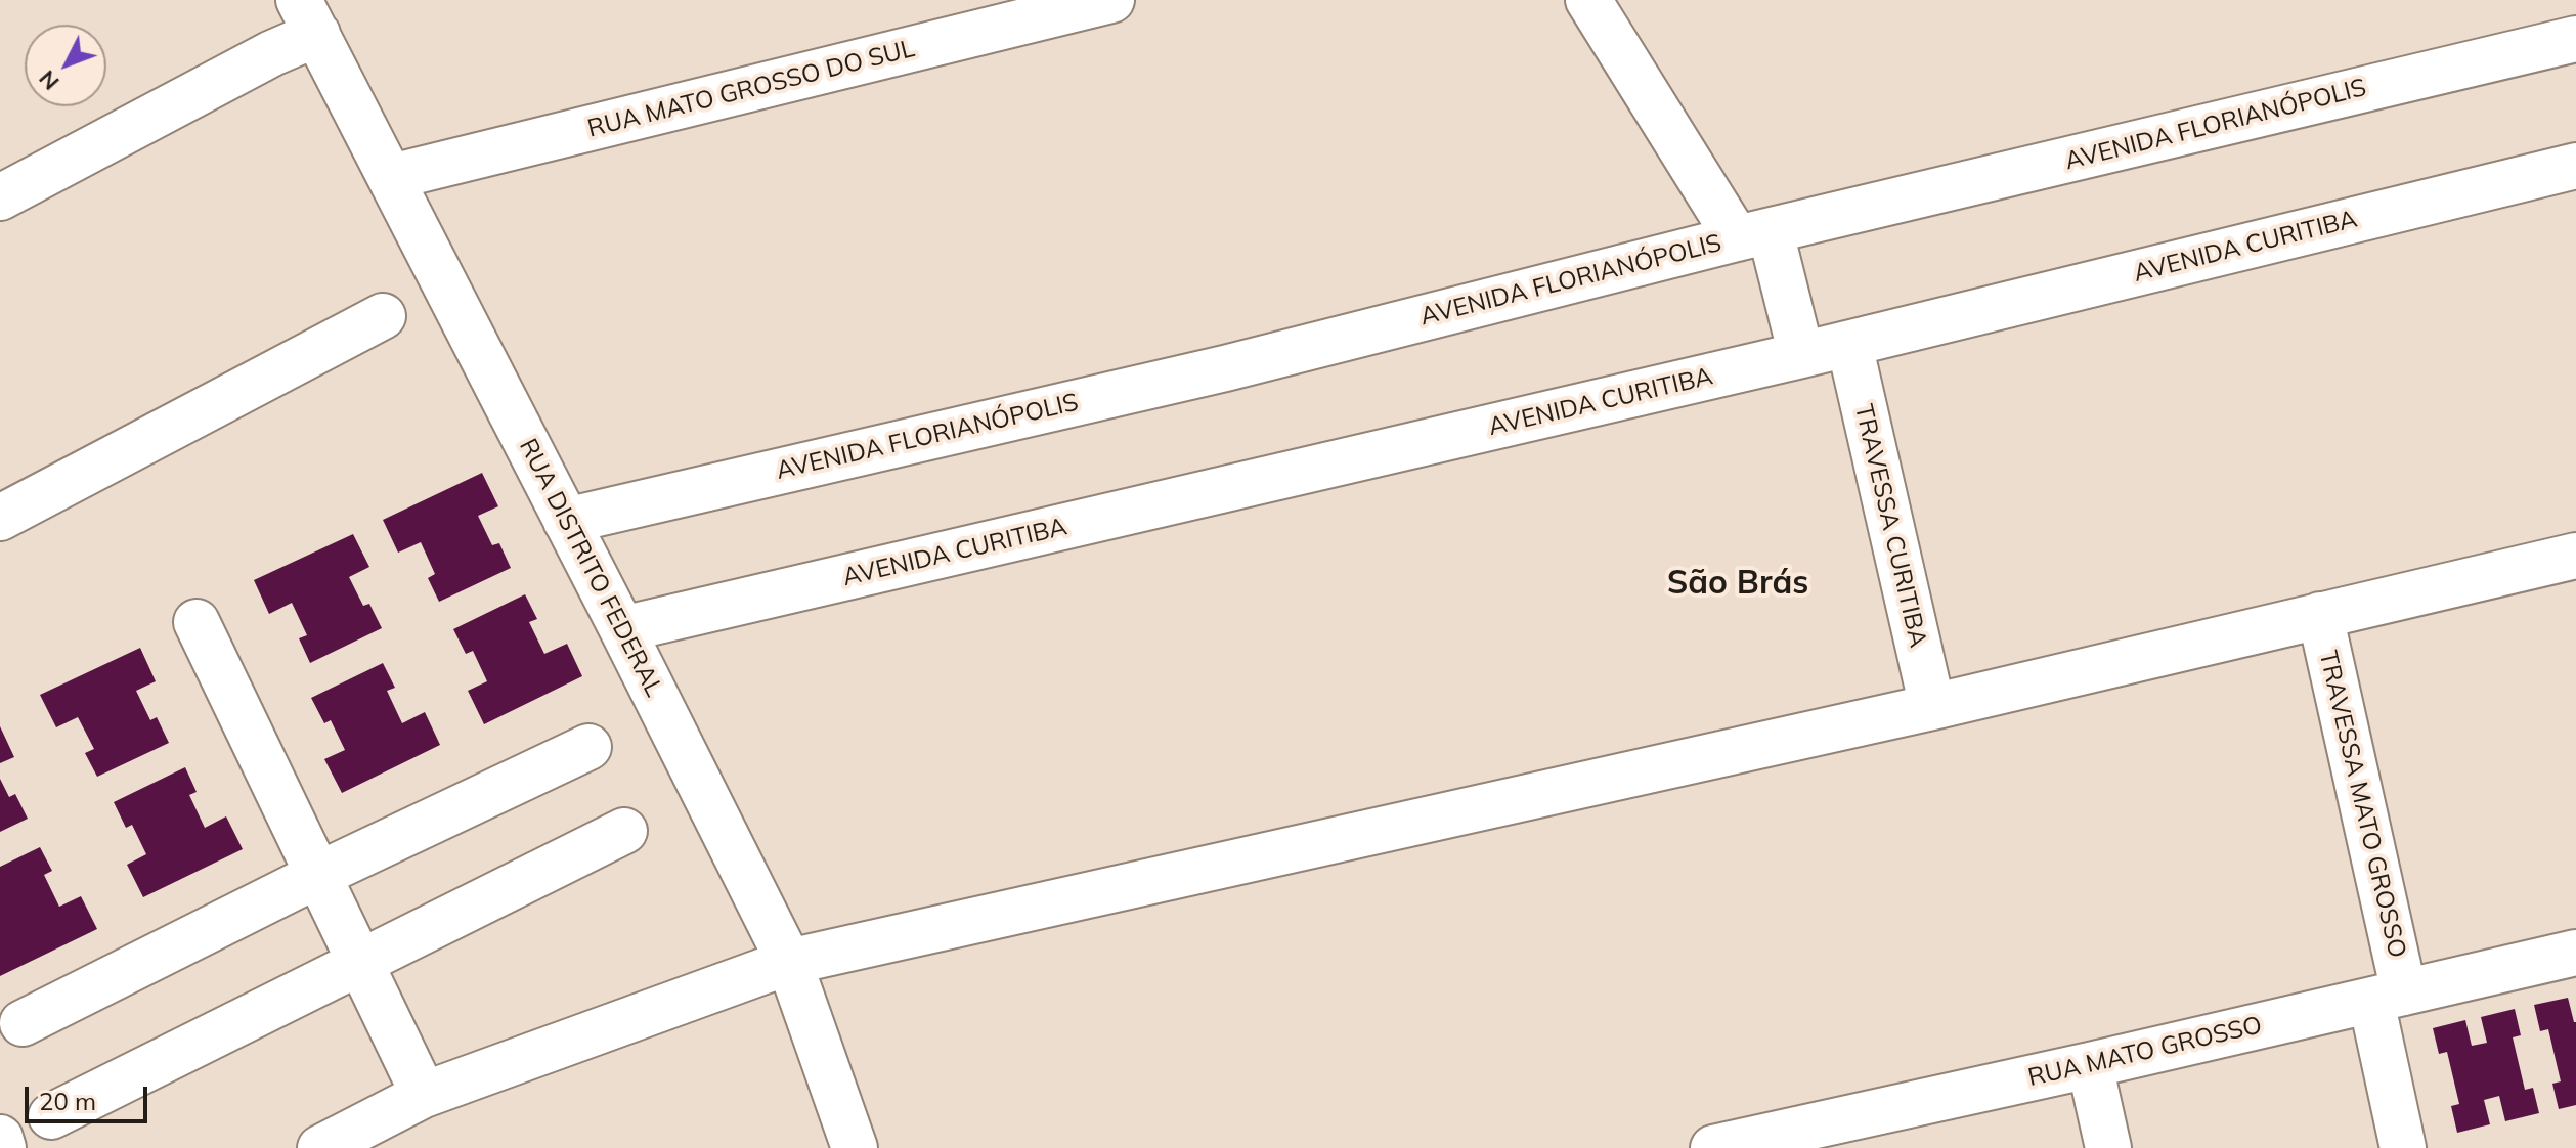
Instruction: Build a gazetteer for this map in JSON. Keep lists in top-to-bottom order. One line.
{"streets":{"street":["RUA MATO GROSSO DO SUL","AVENIDA FLORIANÓPOLIS","AVENIDA CURITIBA","TRAVESSA CURITIBA","RUA DISTRITO FEDERAL","TRAVESSA MATO GROSSO","RUA MATO GROSSO"]},"crossings":[["RUA MATO GROSSO DO SUL","RUA DISTRITO FEDERAL"],["AVENIDA FLORIANÓPOLIS","RUA DISTRITO FEDERAL"],["AVENIDA CURITIBA","TRAVESSA CURITIBA"],["AVENIDA CURITIBA","RUA DISTRITO FEDERAL"],["TRAVESSA MATO GROSSO","RUA MATO GROSSO"]],"districts":["São Brás"],"scale_bar":"20 m","north":"bottom left"}
